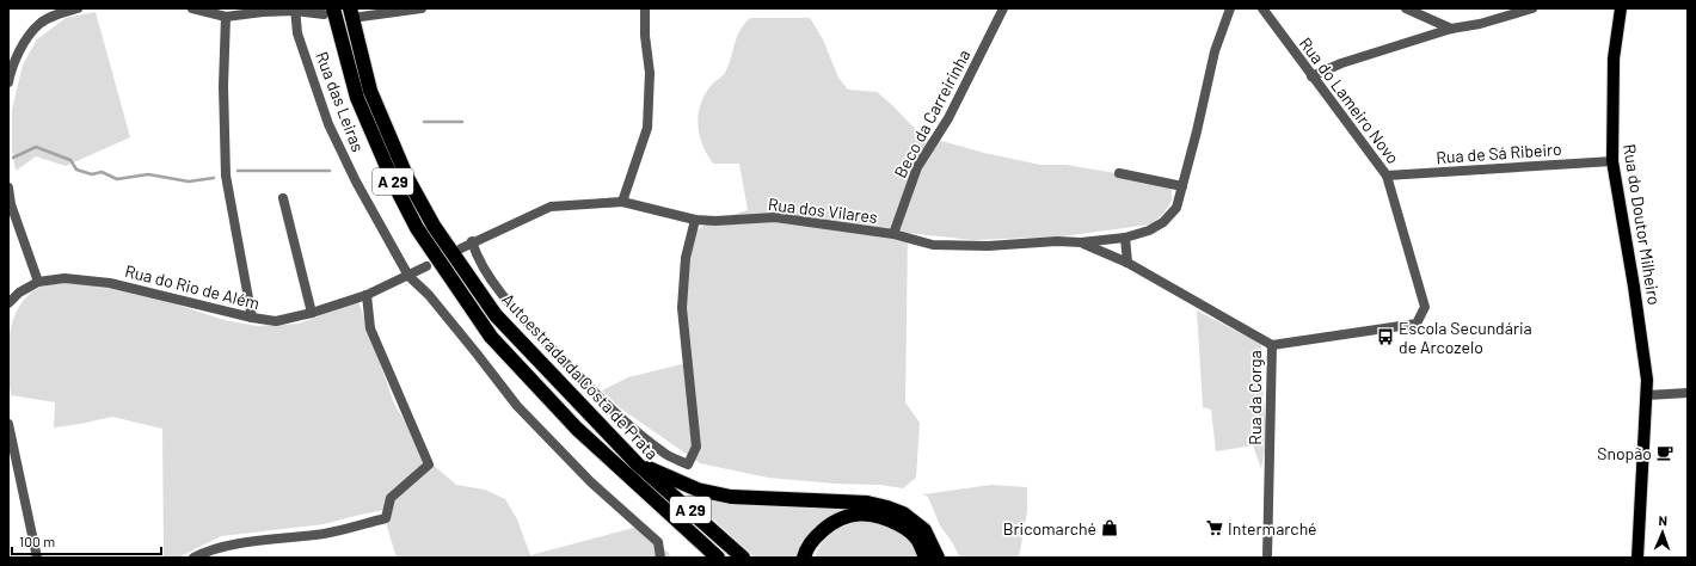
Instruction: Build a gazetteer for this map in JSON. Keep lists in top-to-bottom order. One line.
{"streets":{"highway":["A 29","Autoestrada da Costa de Prata"],"main road":["Rua do Doutor Milheiro"],"street":["Rua do Lameiro Novo","Rua das Leiras","Beco da Carreirinha","Rua de Sá Ribeiro","Rua dos Vilares","Rua do Rio de Além","Rua da Corga"]},"crossings":[["Rua do Lameiro Novo","Rua de Sá Ribeiro"],["Rua do Lameiro Novo","Rua da Corga"],["Rua das Leiras","Rua do Rio de Além"],["Beco da Carreirinha","Rua dos Vilares"],["Rua de Sá Ribeiro","Rua do Doutor Milheiro"],["Rua dos Vilares","Rua da Corga"]],"places":{"bus stop":["Escola Secundária de Arcozelo"],"cafe":["Snopão"],"shop":["Bricomarché"],"supermarket":["Intermarché"]},"scale_bar":"100 m","north":"top"}
